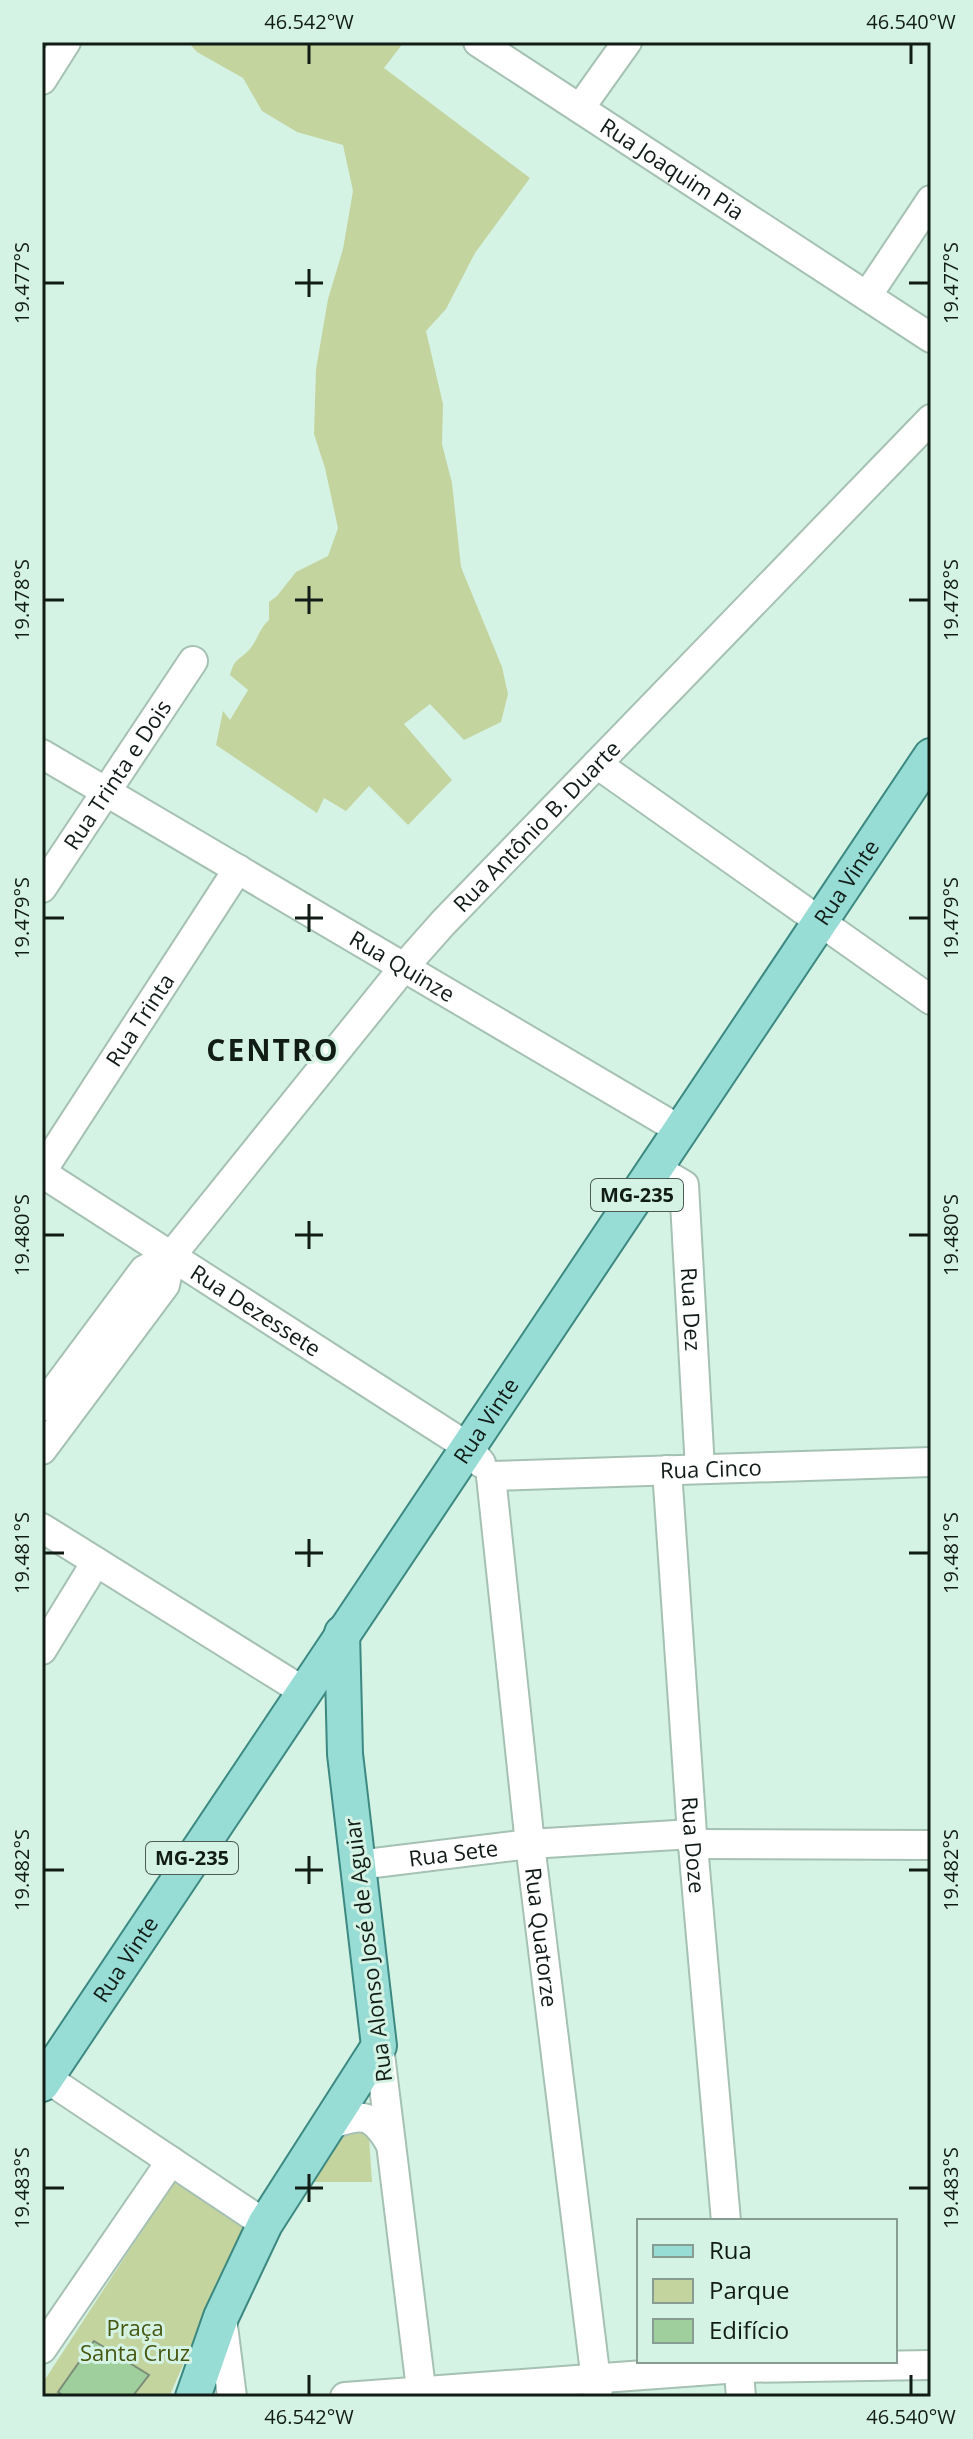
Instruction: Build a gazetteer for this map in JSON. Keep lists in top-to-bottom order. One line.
{"streets":{"main road":["Rua Vinte","MG-235","Rua Alonso José de Aguiar"],"street":["Rua Joaquim Pia","Rua Trinta e Dois","Rua Antônio B. Duarte","Rua Quinze","Rua Trinta","Rua Dezessete","Rua Dez","Rua Cinco","Rua Doze","Rua Sete","Rua Quatorze"]},"crossings":[["Rua Trinta e Dois","Rua Quinze"],["Rua Antônio B. Duarte","Rua Quinze"],["Rua Antônio B. Duarte","Rua Dezessete"],["Rua Vinte","Rua Quinze"],["Rua Vinte","Rua Dezessete"],["Rua Vinte","Rua Dez"],["Rua Vinte","Rua Alonso José de Aguiar"],["Rua Quinze","Rua Trinta"],["Rua Trinta","Rua Dezessete"],["Rua Dezessete","Rua Cinco"],["Rua Dezessete","Rua Quatorze"],["Rua Dez","Rua Cinco"],["Rua Cinco","Rua Doze"],["Rua Cinco","Rua Quatorze"],["Rua Doze","Rua Sete"],["Rua Sete","Rua Quatorze"],["Rua Sete","Rua Alonso José de Aguiar"]],"districts":["CENTRO"],"parks":["Praça Santa Cruz"],"legend":["Rua","Parque","Edifício"],"coordinates":["46.542°W","46.540°W","19.477°S","19.478°S","19.479°S","19.480°S","19.481°S","19.482°S","19.483°S"]}
